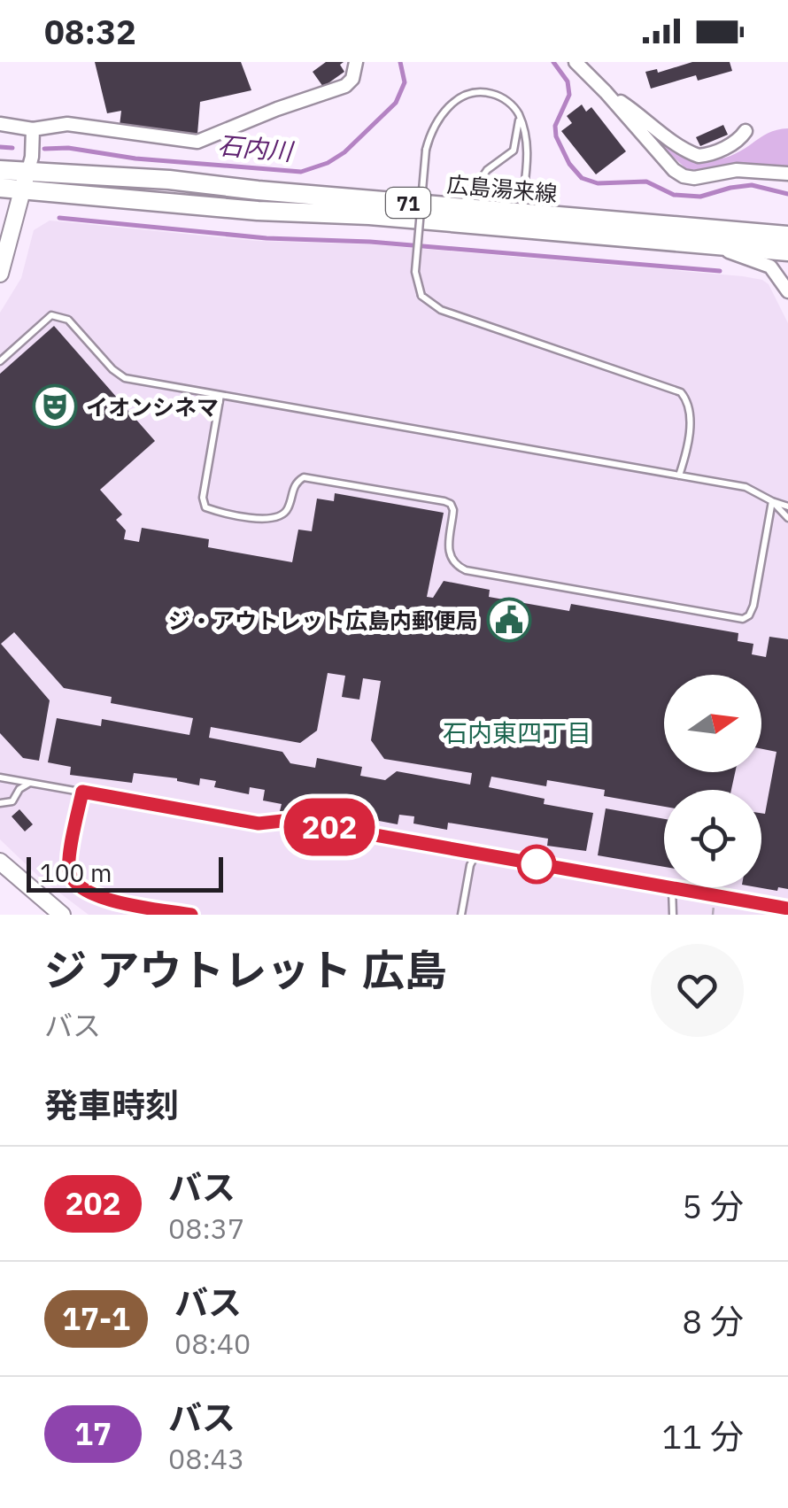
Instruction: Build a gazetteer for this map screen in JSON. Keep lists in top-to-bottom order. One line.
{"streets":{"main road":["広島湯来線","71"]},"districts":["石内東四丁目"],"water":["石内川"],"places":{"theatre":["イオンシネマ"],"public building":["ジ・アウトレット広島内郵便局"]},"lines":["bus line 202"],"scale_bar":"100 m","north":"right","page":{"status":"08:32","on_map":"202","scale":"100 m","heading":[["ジ アウトレット 広島","バス"],"発車時刻"],"list":[{"mark":"202","name":"バス","note":"08:37","value":"5 分"},{"mark":"17-1","name":"バス","note":"08:40","value":"8 分"},{"mark":"17","name":"バス","note":"08:43","value":"11 分"}]}}
